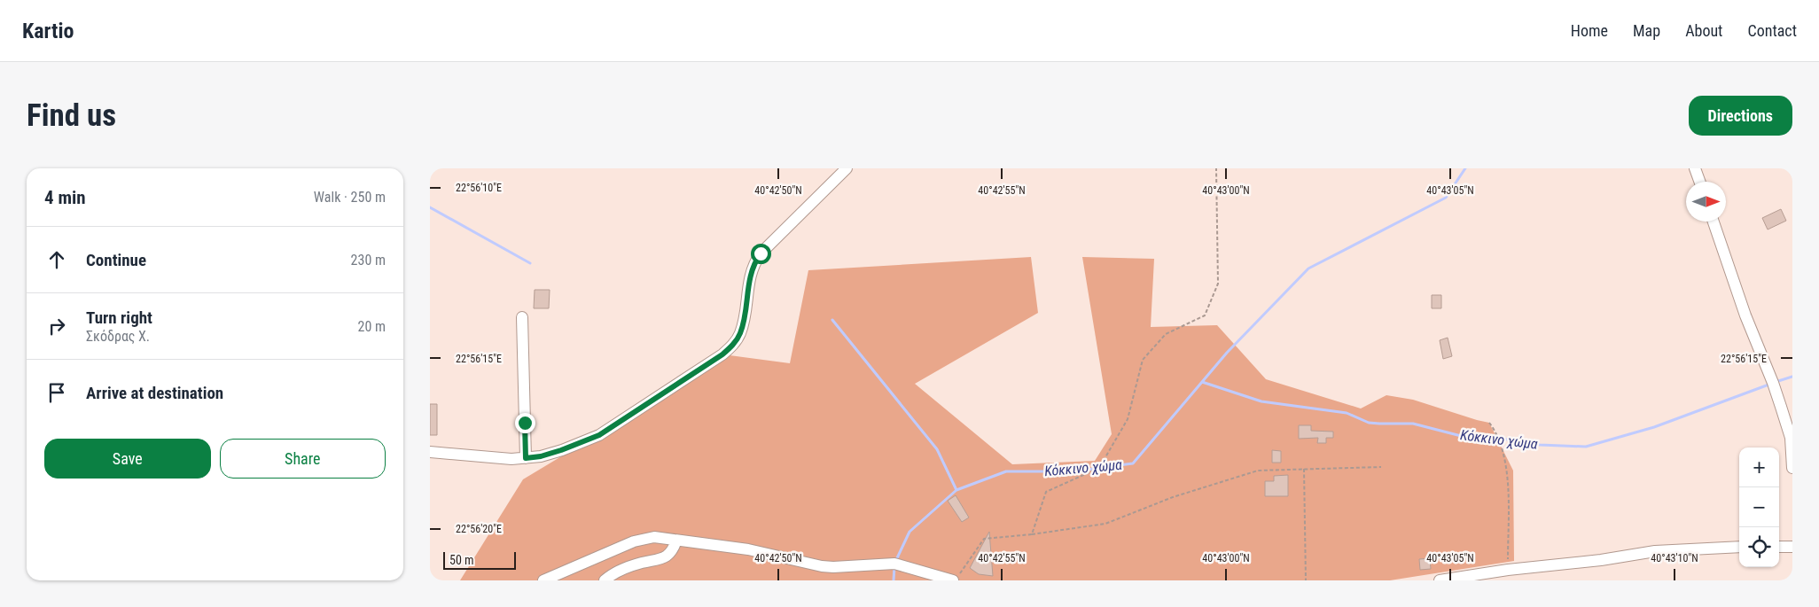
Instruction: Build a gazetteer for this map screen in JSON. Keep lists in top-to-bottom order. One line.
{"water":["Κόκκινο χώμα"],"scale_bar":"50 m","north":"right","page":{"header":"Kartio","nav":["Home","Map","About","Contact"],"buttons":["Directions",["Save","Share"]],"title":"Find us","heading":["4 min","Walk · 250 m"],"list":[["Continue","230 m"],["Turn right","Σκόδρας Χ.","20 m"],"Arrive at destination"],"map_buttons":["+","−"],"scale":"50 m"},"coordinates":["22°56'10\"E","40°42'50\"N","40°42'55\"N","40°43'00\"N","40°43'05\"N","22°56'15\"E","22°56'20\"E","40°43'10\"N"]}
